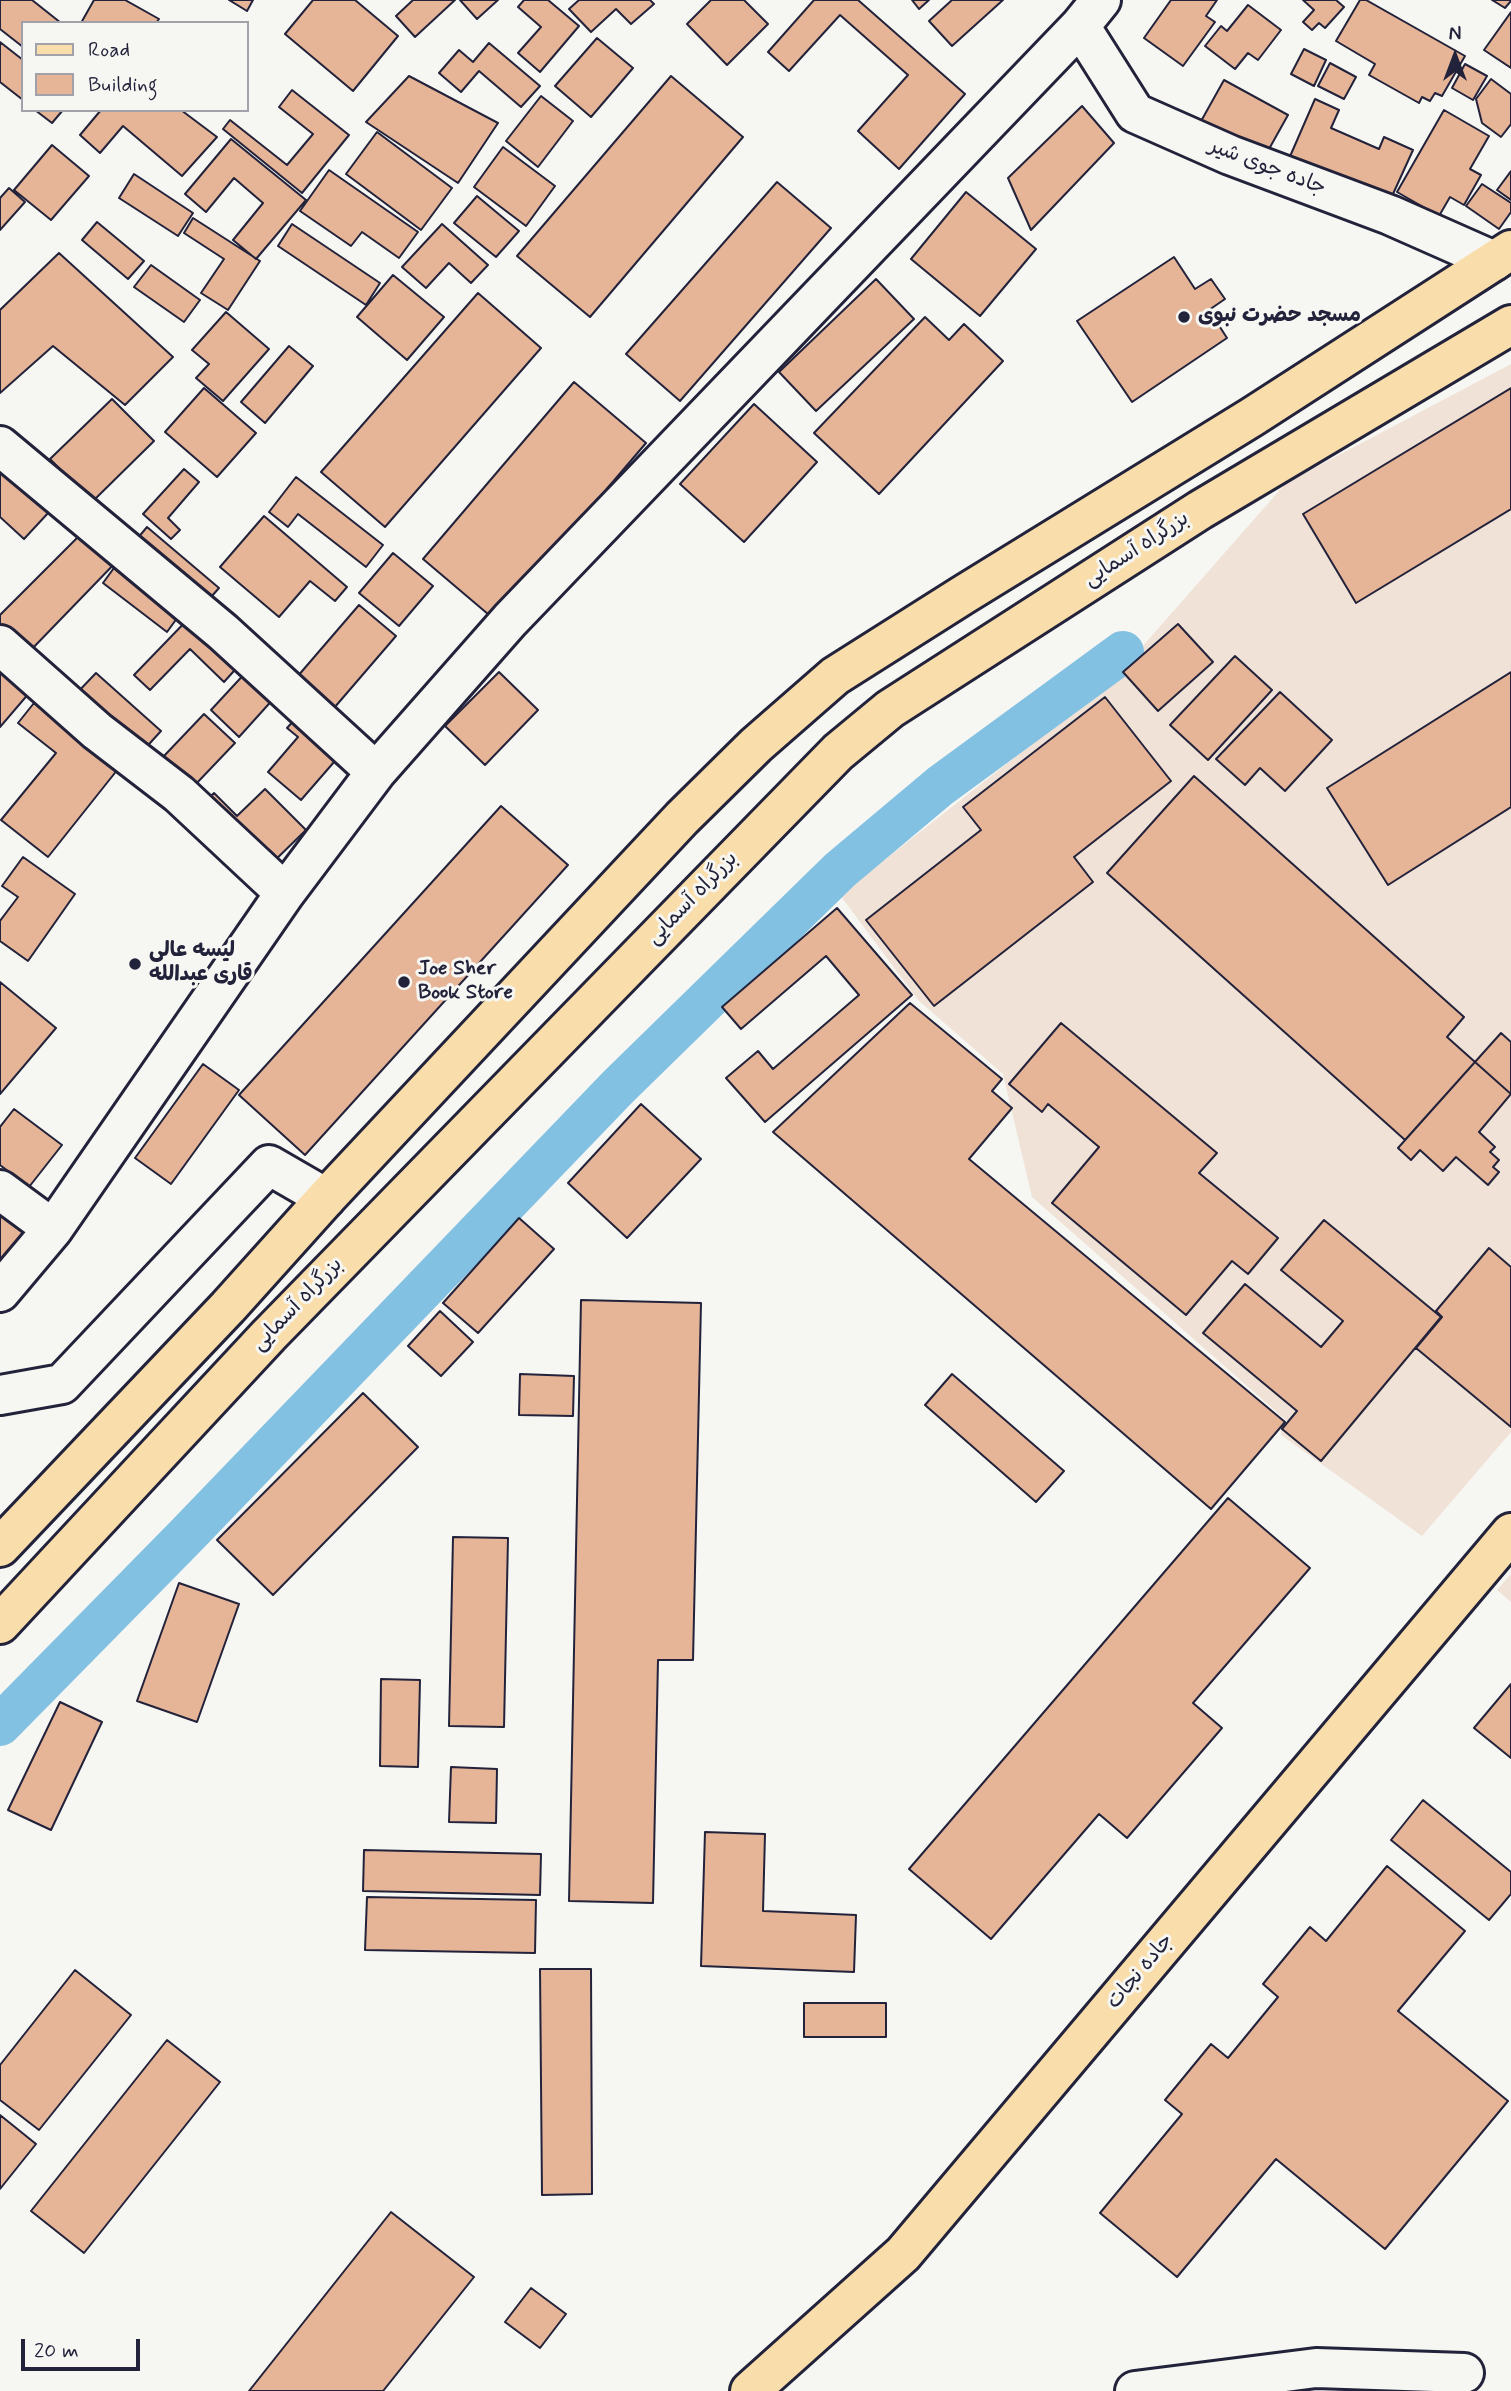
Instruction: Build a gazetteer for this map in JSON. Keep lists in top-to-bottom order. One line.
{"streets":{"main road":["بزرگراه آسمایی","جاده نجات"],"street":["جاده جوی شیر"]},"places":["مسجد حضرت نبوی","لیسه عالی قاری عبدالله","Joe Sher Book Store"],"legend":["Road","Building"],"scale_bar":"20 m","north":"top"}
